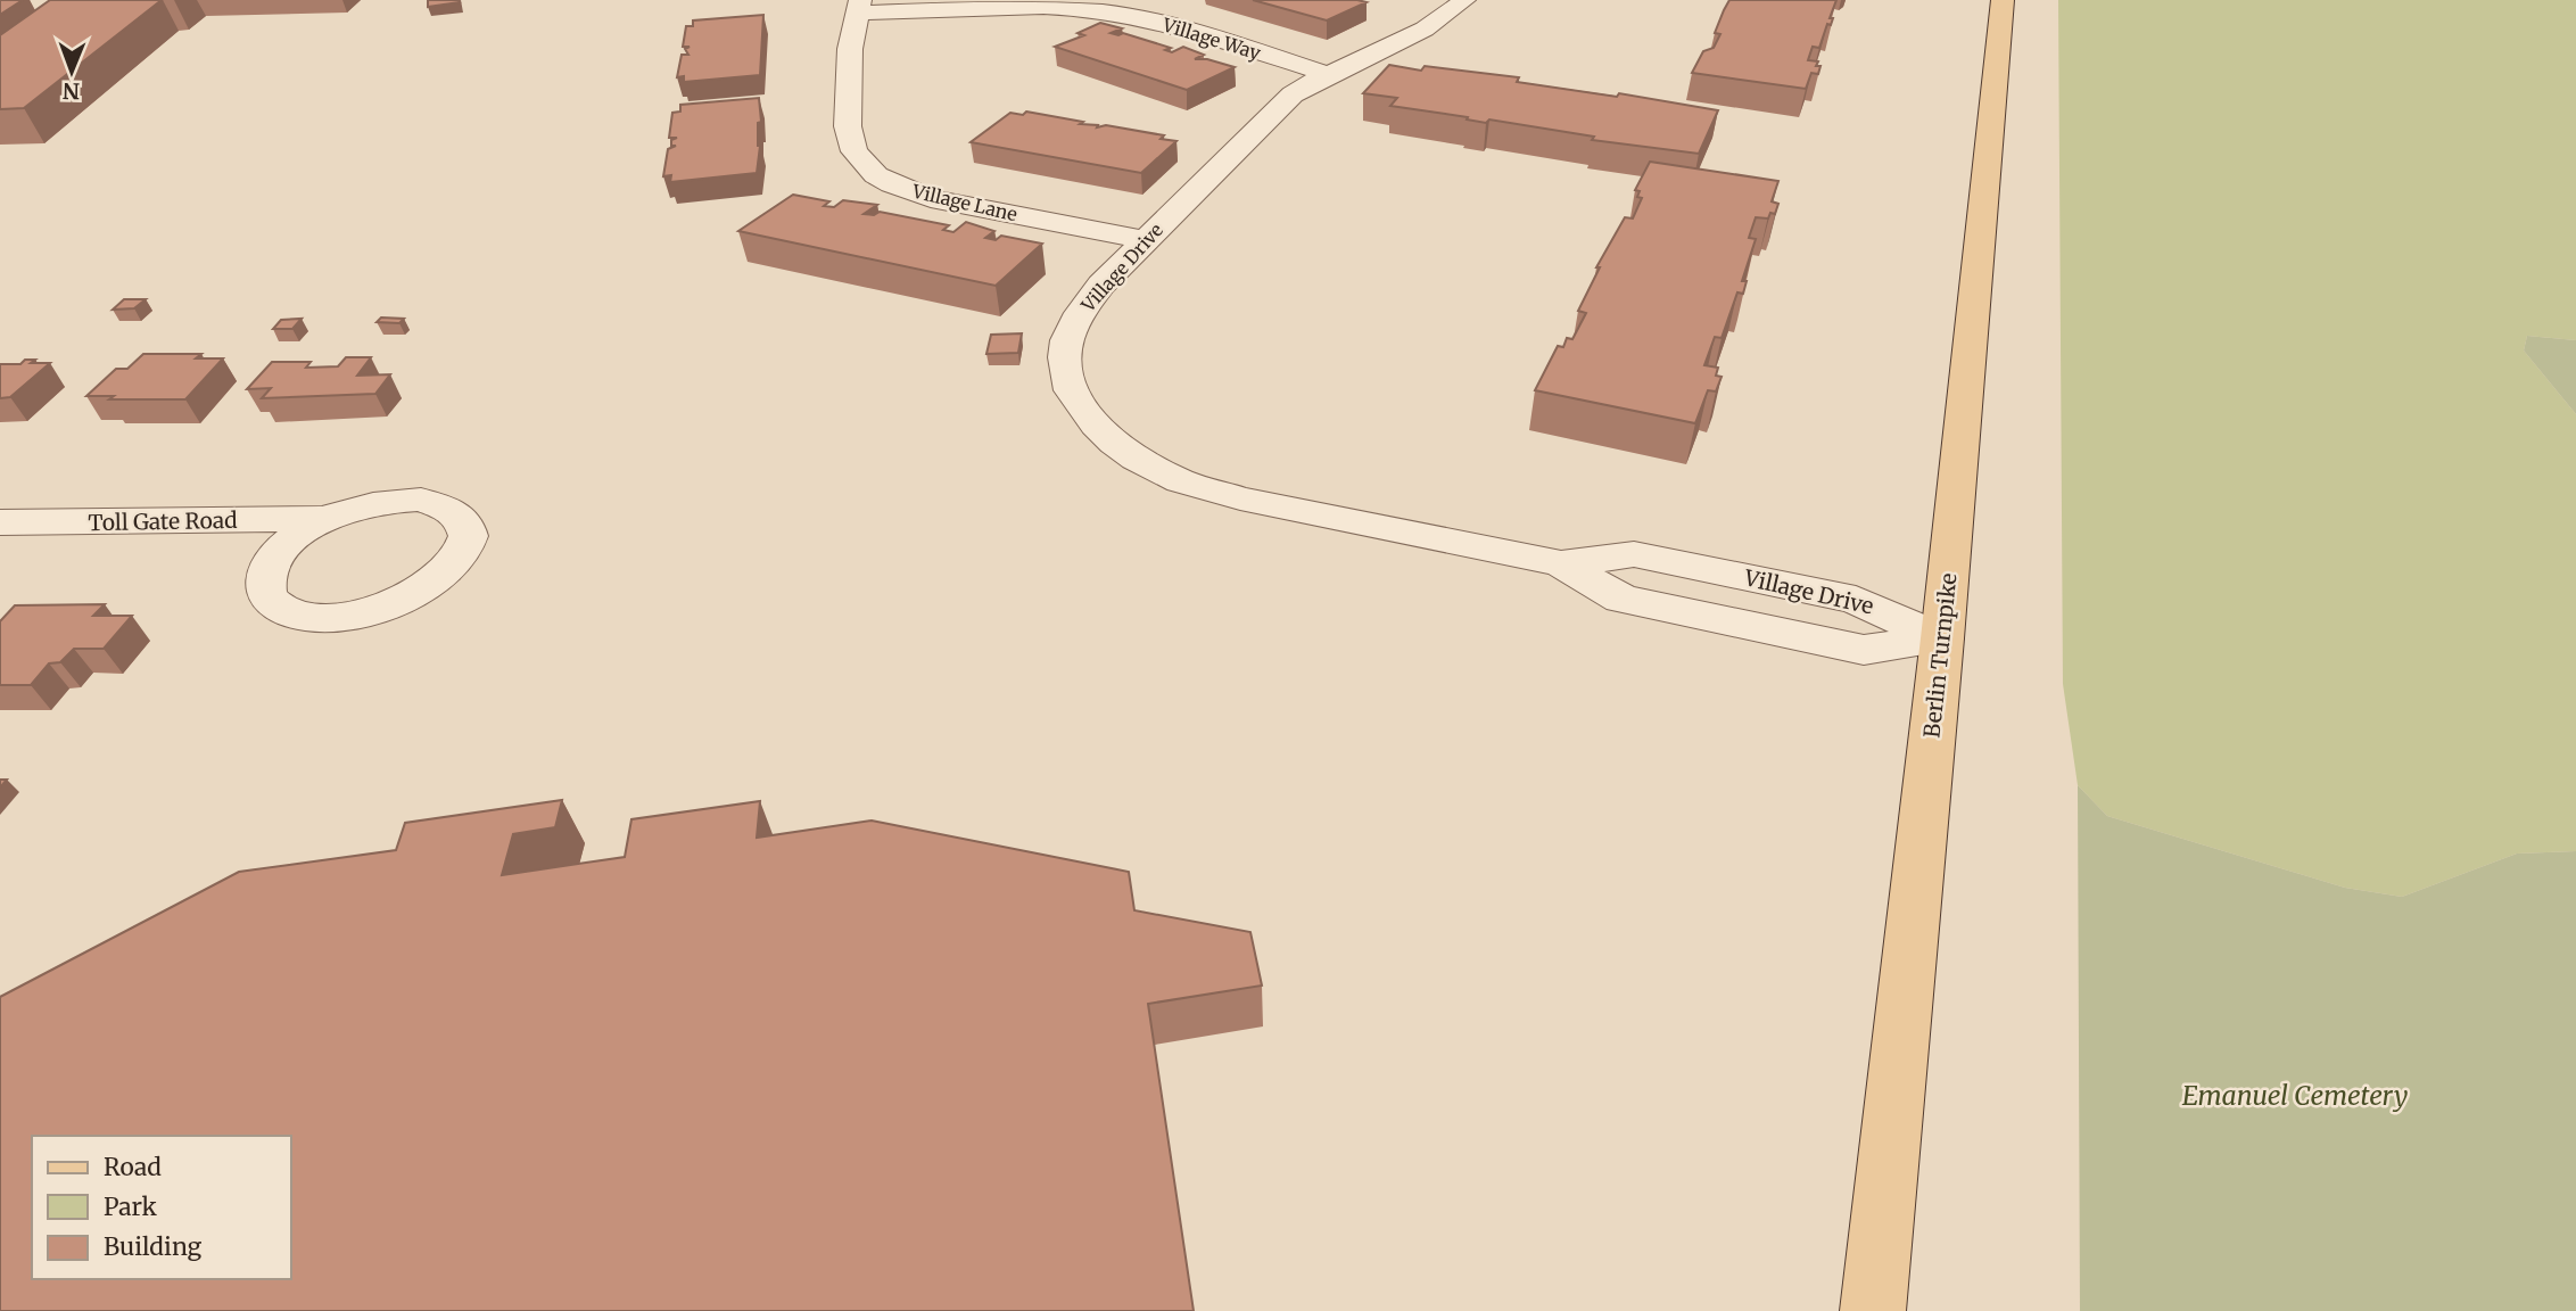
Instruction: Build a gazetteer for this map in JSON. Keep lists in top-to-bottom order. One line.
{"streets":{"main road":["Berlin Turnpike"],"street":["Village Way","Village Lane","Village Drive","Toll Gate Road"]},"crossings":[["Village Way","Village Lane"],["Village Way","Village Drive"],["Village Lane","Village Drive"],["Village Drive","Berlin Turnpike"]],"parks":["Emanuel Cemetery"],"legend":["Road","Park","Building"],"north":"bottom"}
